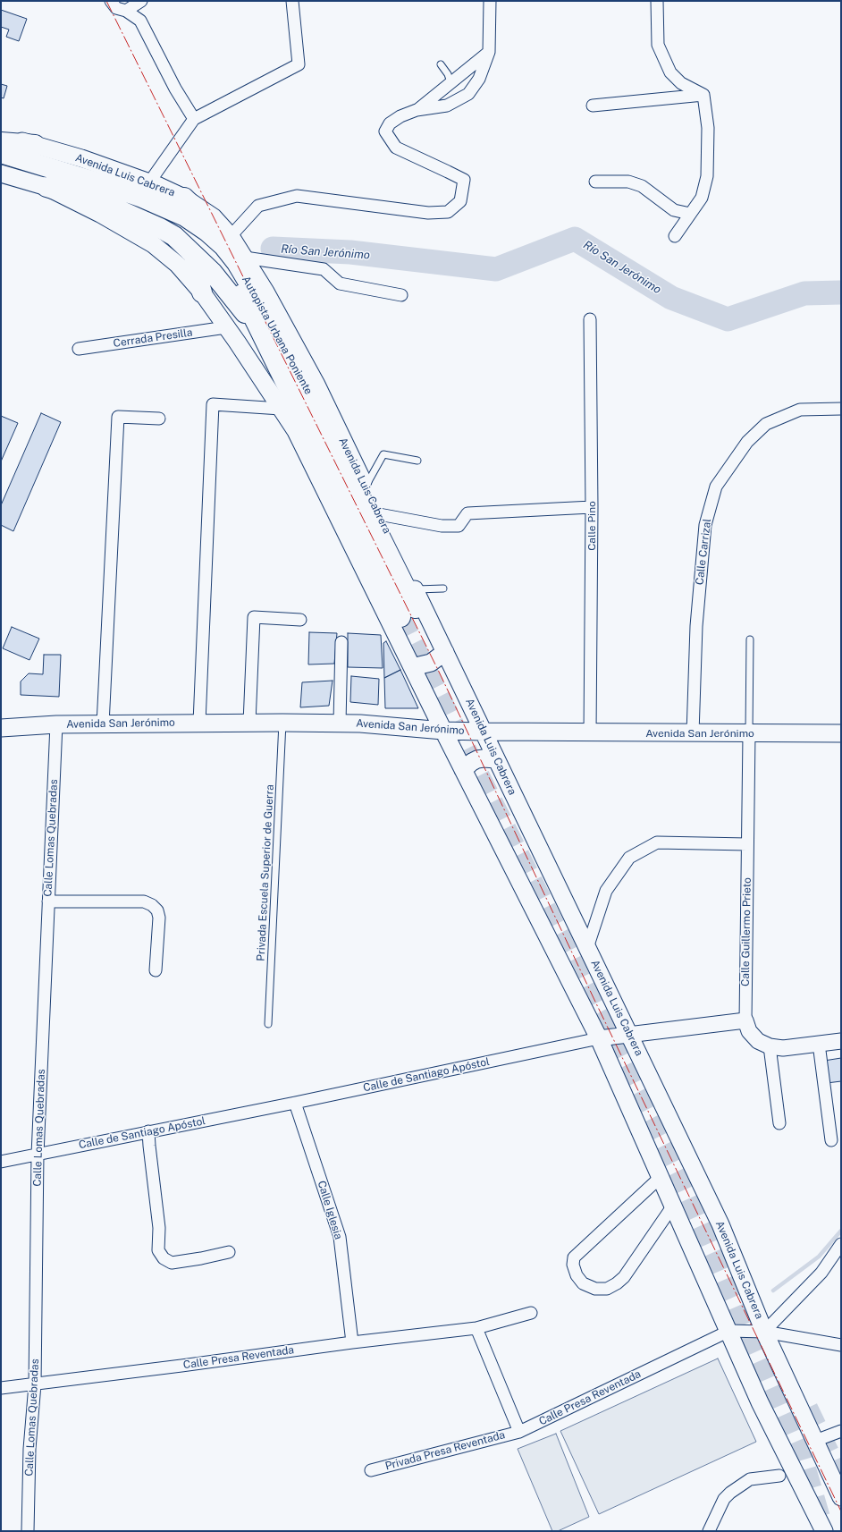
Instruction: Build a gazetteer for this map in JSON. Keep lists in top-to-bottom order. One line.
{"streets":{"highway":["Autopista Urbana Poniente"],"main road":["Avenida Luis Cabrera","Avenida San Jerónimo"],"street":["Cerrada Presilla","Calle Pino","Calle Carrizal","Calle Lomas Quebradas","Calle Guillermo Prieto","Calle de Santiago Apóstol","Calle Iglesia","Calle Presa Reventada","Privada Presa Reventada"],"lane":["Privada Escuela Superior de Guerra"]},"crossings":[["Avenida Luis Cabrera","Autopista Urbana Poniente"],["Avenida Luis Cabrera","Avenida San Jerónimo"],["Avenida Luis Cabrera","Calle de Santiago Apóstol"],["Avenida Luis Cabrera","Calle Presa Reventada"],["Calle Pino","Avenida San Jerónimo"],["Calle Carrizal","Avenida San Jerónimo"],["Avenida San Jerónimo","Calle Lomas Quebradas"],["Avenida San Jerónimo","Privada Escuela Superior de Guerra"],["Avenida San Jerónimo","Calle Guillermo Prieto"],["Calle Lomas Quebradas","Calle de Santiago Apóstol"],["Calle Lomas Quebradas","Calle Presa Reventada"],["Calle Guillermo Prieto","Calle de Santiago Apóstol"],["Calle de Santiago Apóstol","Calle Iglesia"],["Calle Iglesia","Calle Presa Reventada"],["Calle Presa Reventada","Privada Presa Reventada"]],"water":["Río San Jerónimo"]}
